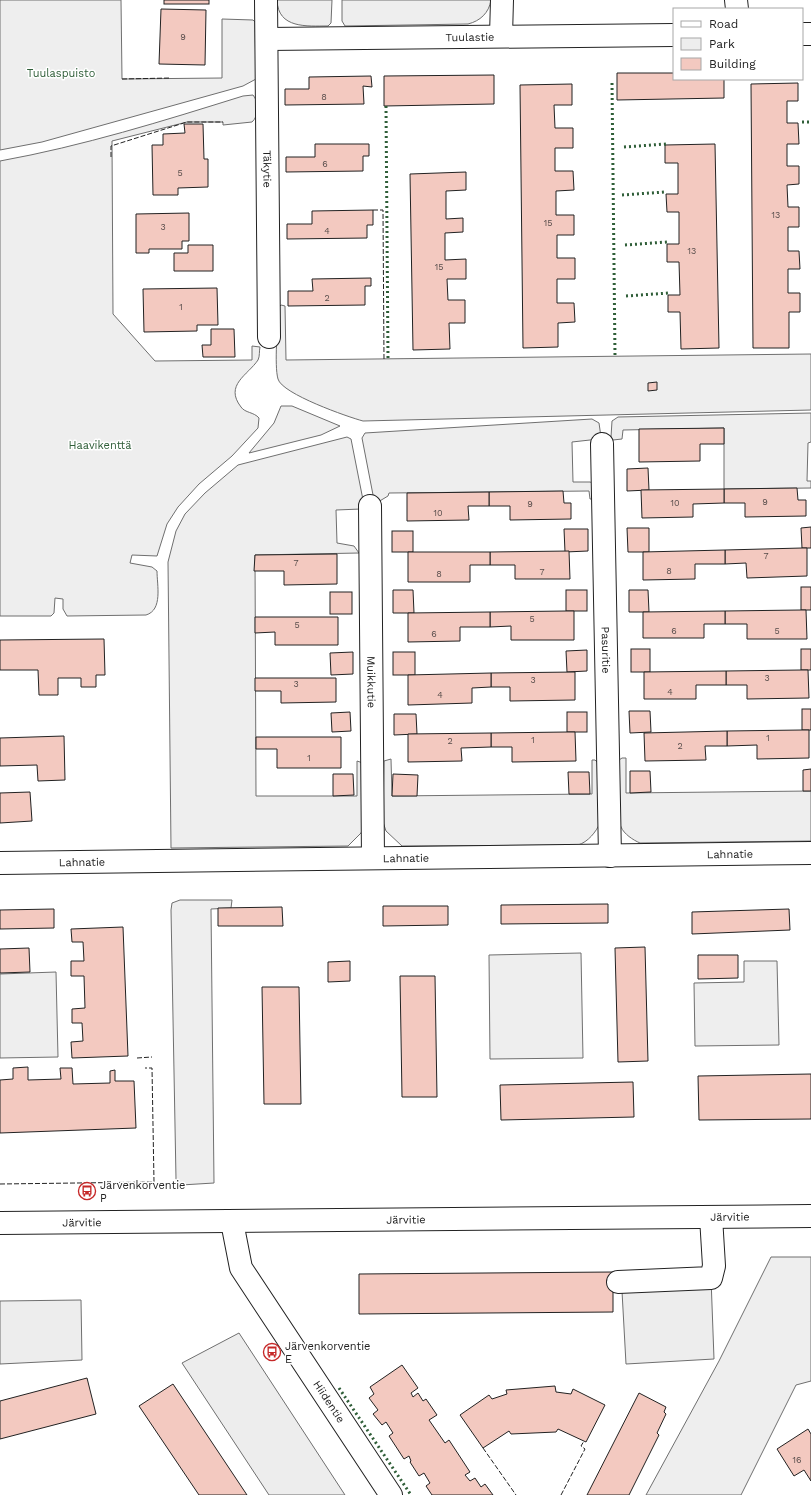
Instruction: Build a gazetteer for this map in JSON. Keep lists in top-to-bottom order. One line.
{"streets":{"street":["Tuulastie","Täkytie","Pasuritie","Muikkutie","Lahnatie","Järvitie","Hiidentie"]},"crossings":[["Tuulastie","Täkytie"],["Pasuritie","Lahnatie"],["Muikkutie","Lahnatie"],["Järvitie","Hiidentie"]],"parks":["Tuulaspuisto","Haavikenttä"],"places":{"bus stop":["Järvenkorventie P","Järvenkorventie E"]},"house_numbers":["9","8","6","5","13","15","3","4","13","15","2","1","9","10","9","10","7","7","8","7","8","5","5","6","5","6","3","3","3","4","4","1","1","2","2","1","16"],"legend":["Road","Park","Building"]}
